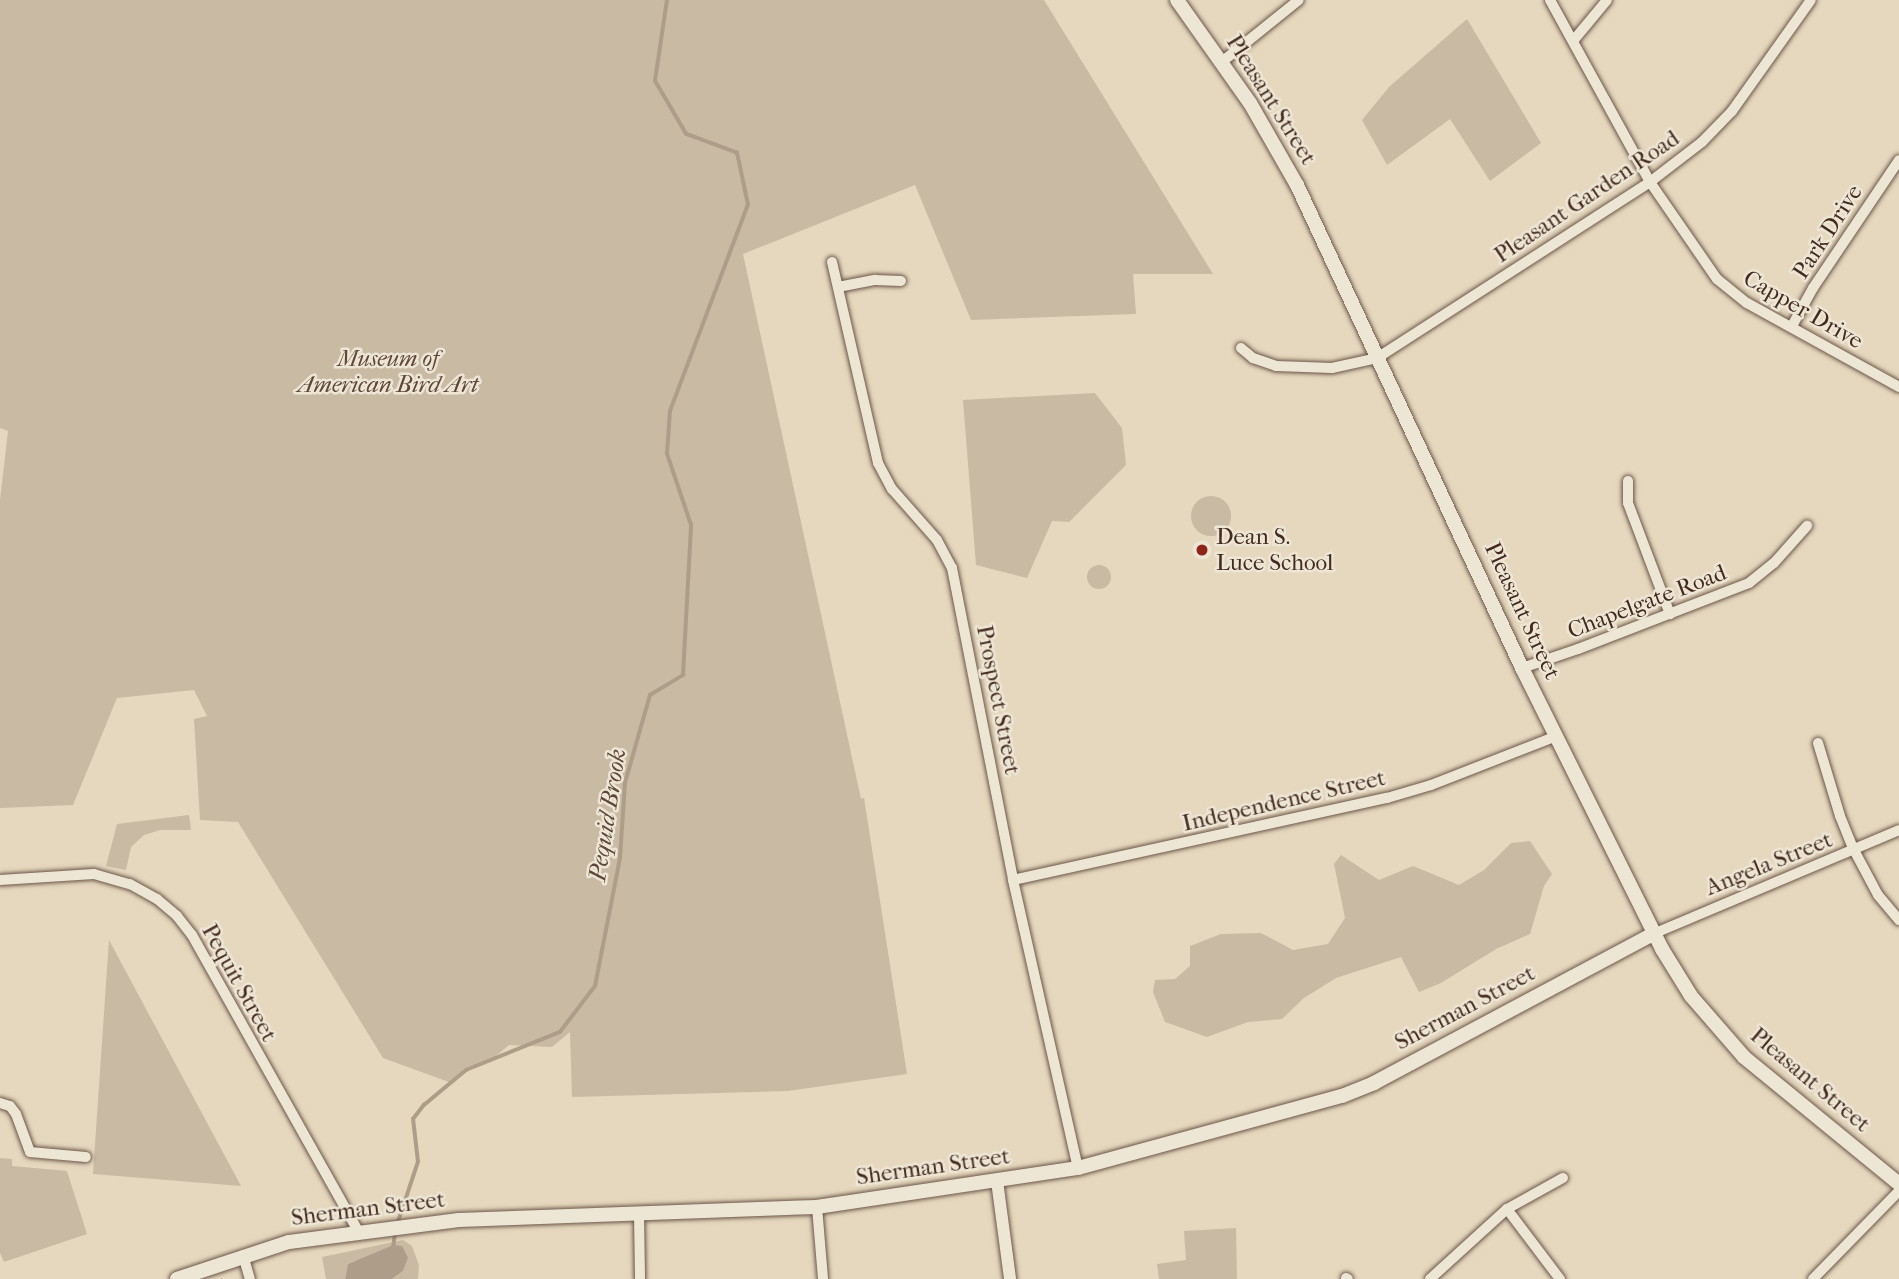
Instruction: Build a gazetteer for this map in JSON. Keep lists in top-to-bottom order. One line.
{"streets":{"main road":["Pleasant Street","Sherman Street"],"street":["Pleasant Garden Road","Park Drive","Capper Drive","Chapelgate Road","Prospect Street","Independence Street","Angela Street","Pequit Street"]},"crossings":[["Pleasant Street","Pleasant Garden Road"],["Pleasant Street","Chapelgate Road"],["Pleasant Street","Independence Street"],["Pleasant Street","Angela Street"],["Pleasant Street","Sherman Street"],["Pleasant Garden Road","Capper Drive"],["Park Drive","Capper Drive"],["Prospect Street","Independence Street"],["Prospect Street","Sherman Street"],["Angela Street","Sherman Street"],["Pequit Street","Sherman Street"]],"water":["Pequid Brook"],"parks":["Museum of American Bird Art"],"places":["Dean S. Luce School"]}
